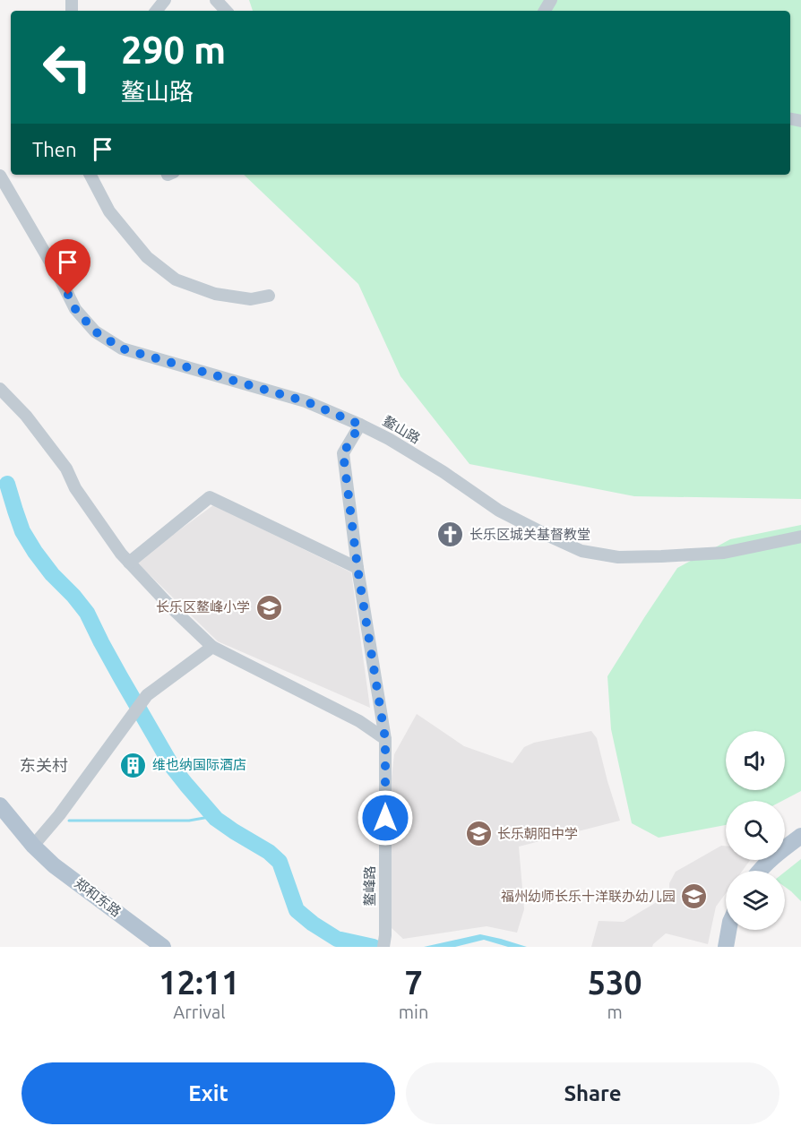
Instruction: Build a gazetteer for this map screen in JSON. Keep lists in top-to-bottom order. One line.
{"streets":{"main road":["郑和东路"],"street":["鳌山路","鳌峰路"]},"crossings":[["鳌山路","鳌峰路"]],"districts":["东关村"],"places":{"church":["长乐区城关基督教堂"],"school or university":["长乐区鳌峰小学","长乐朝阳中学","福州幼师长乐十洋联办幼儿园"],"building":["维也纳国际酒店"]},"page":{"turn":["290 m","鳌山路"],"then":"Then","eta":["12:11","Arrival","7","min","530","m"],"buttons":["Exit","Share"]}}
